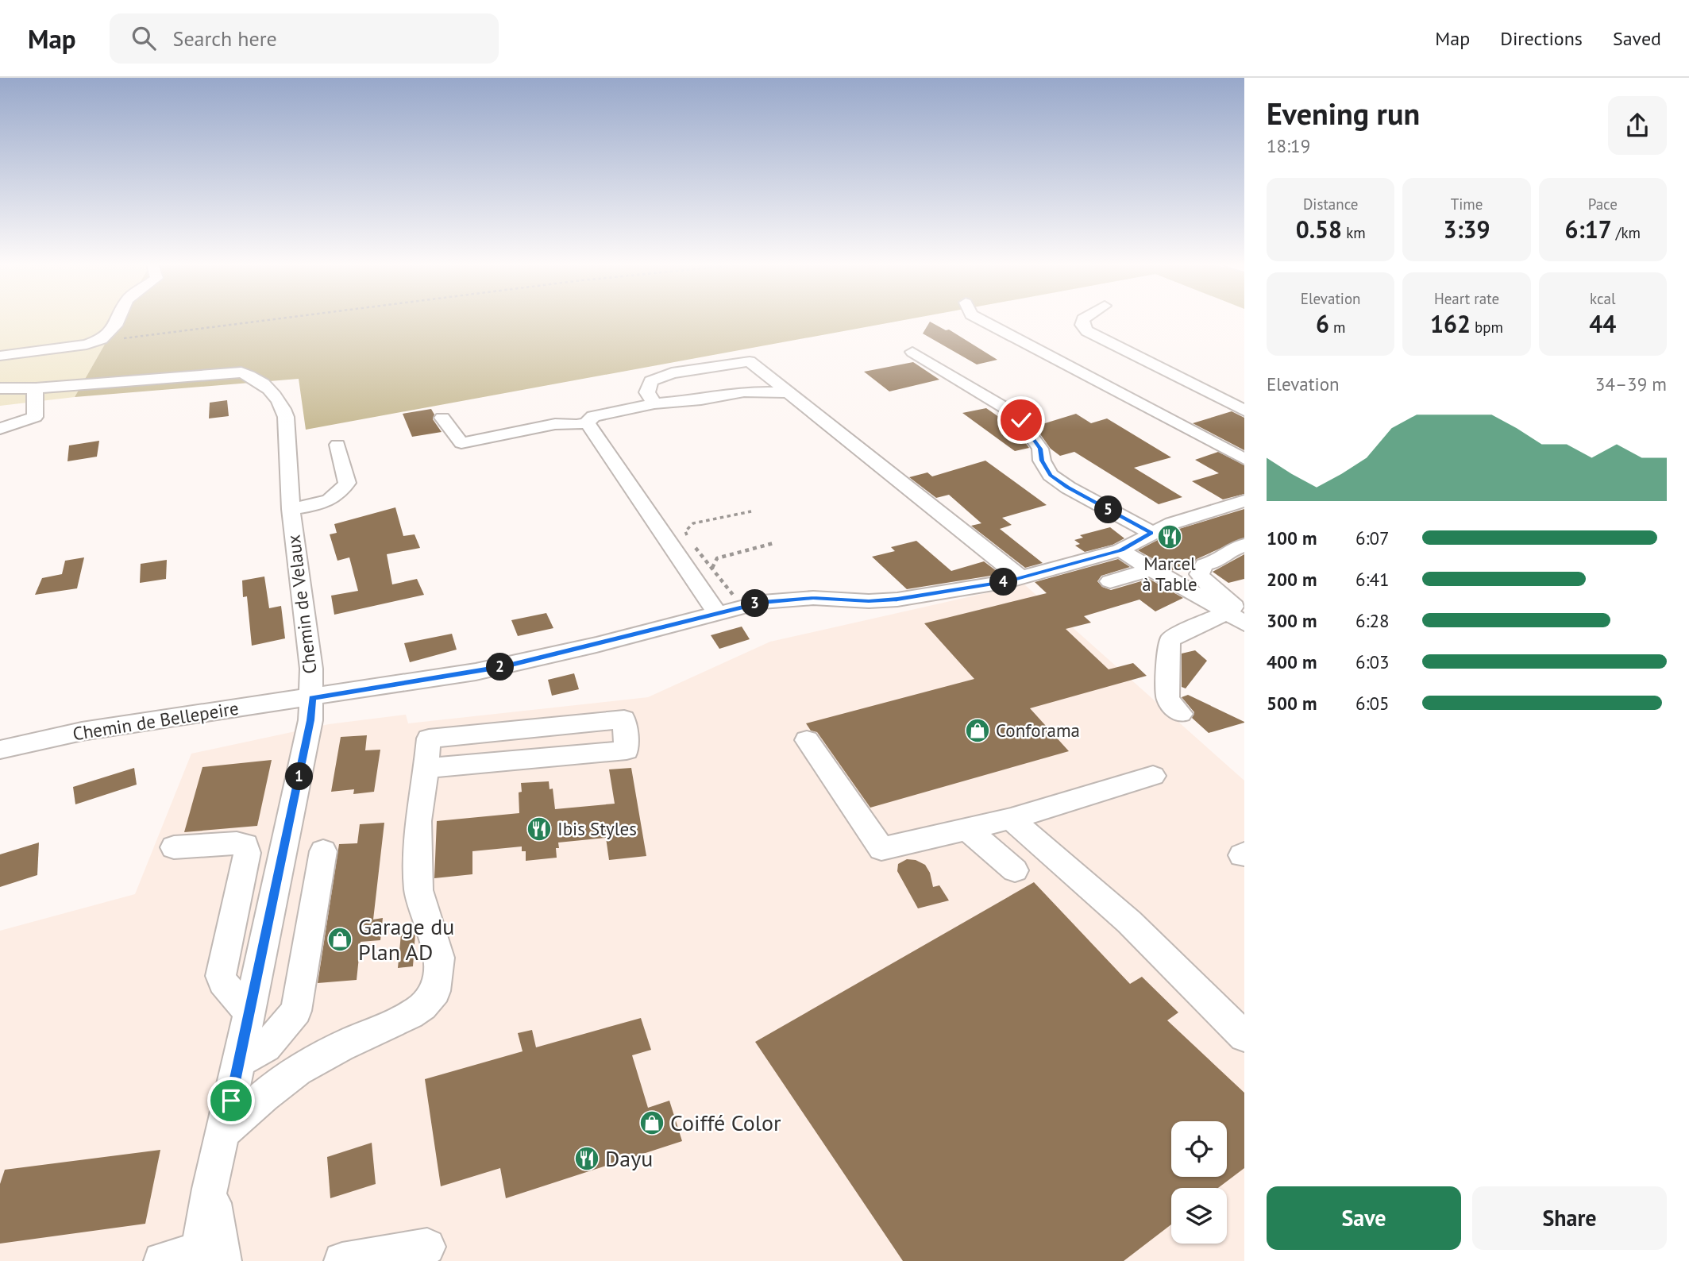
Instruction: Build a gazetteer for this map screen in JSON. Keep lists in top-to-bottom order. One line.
{"streets":{"street":["Chemin de Velaux","Chemin de Bellepeire"]},"crossings":[["Chemin de Velaux","Chemin de Bellepeire"]],"places":{"restaurant":["Marcel à Table","Ibis Styles","Dayu"],"shop":["Conforama","Garage du Plan AD","Coiffé Color"]},"page":{"header":"Map","search":"Search here","nav":["Map","Directions","Saved"],"heading":["Evening run","18:19"],"stats":[["Distance","0.58 km"],["Time","3:39"],["Pace","6:17 /km"],["Elevation","6 m"],["Heart rate","162 bpm"],["kcal","44"]],"chart":["Elevation","34–39 m"],"pins":["5","4","3","2","1"],"list":[{"name":"100 m","note":"6:07"},{"name":"200 m","note":"6:41"},{"name":"300 m","note":"6:28"},{"name":"400 m","note":"6:03"},{"name":"500 m","note":"6:05"}],"buttons":["Save","Share"]}}
